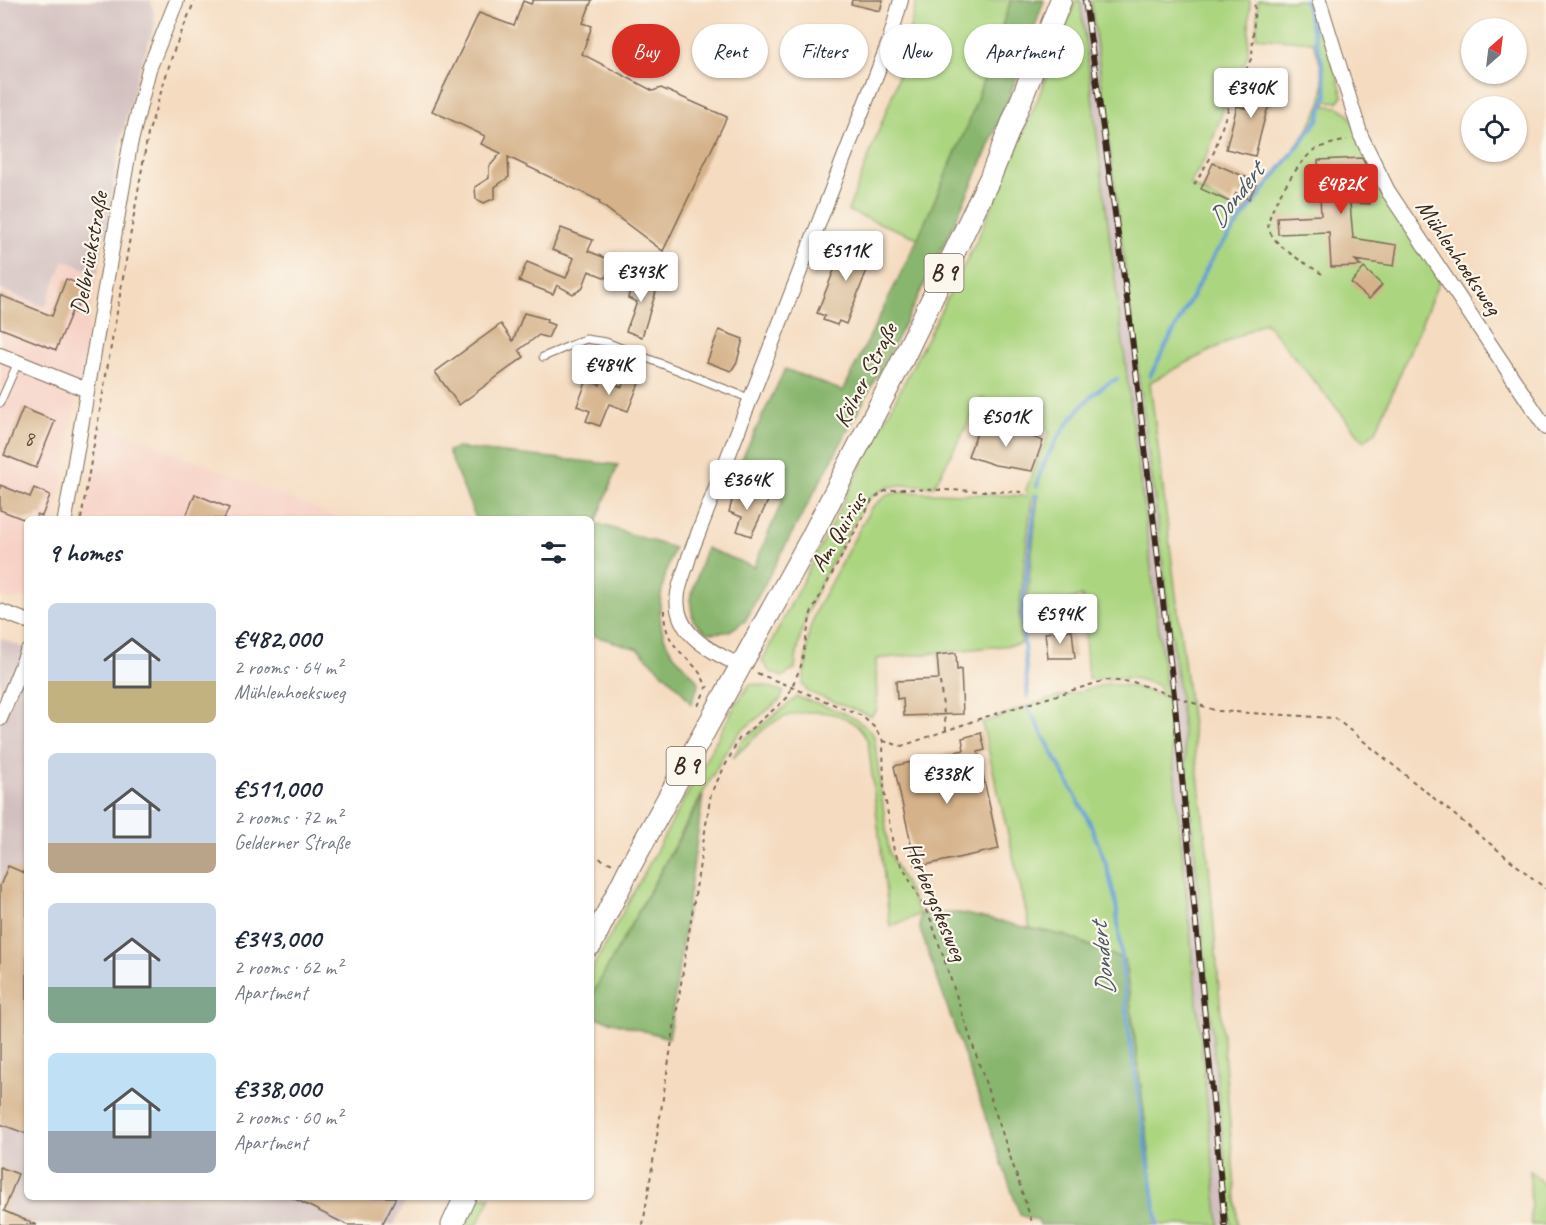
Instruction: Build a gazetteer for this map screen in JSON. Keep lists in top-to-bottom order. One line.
{"streets":{"main road":["B 9","Kölner Straße"],"street":["Delbrückstraße","Mühlenhoeksweg"],"path":["Am Quirius","Herbergskesweg"]},"crossings":[["B 9","Kölner Straße"]],"water":["Dondert"],"house_numbers":["8"],"north":"top right","page":{"chip":["Buy","Rent","Filters","New","Apartment"],"price":["€340K","€482K","€511K","€343K","€484K","€501K","€364K","€594K","€338K"],"heading":"9 homes","list":[{"name":"€482,000","note":"2 rooms · 64 m² · Mühlenhoeksweg"},{"name":"€511,000","note":"2 rooms · 72 m² · Gelderner Straße"},{"name":"€343,000","note":"2 rooms · 62 m² · Apartment"},{"name":"€338,000","note":"2 rooms · 60 m² · Apartment"}]}}
